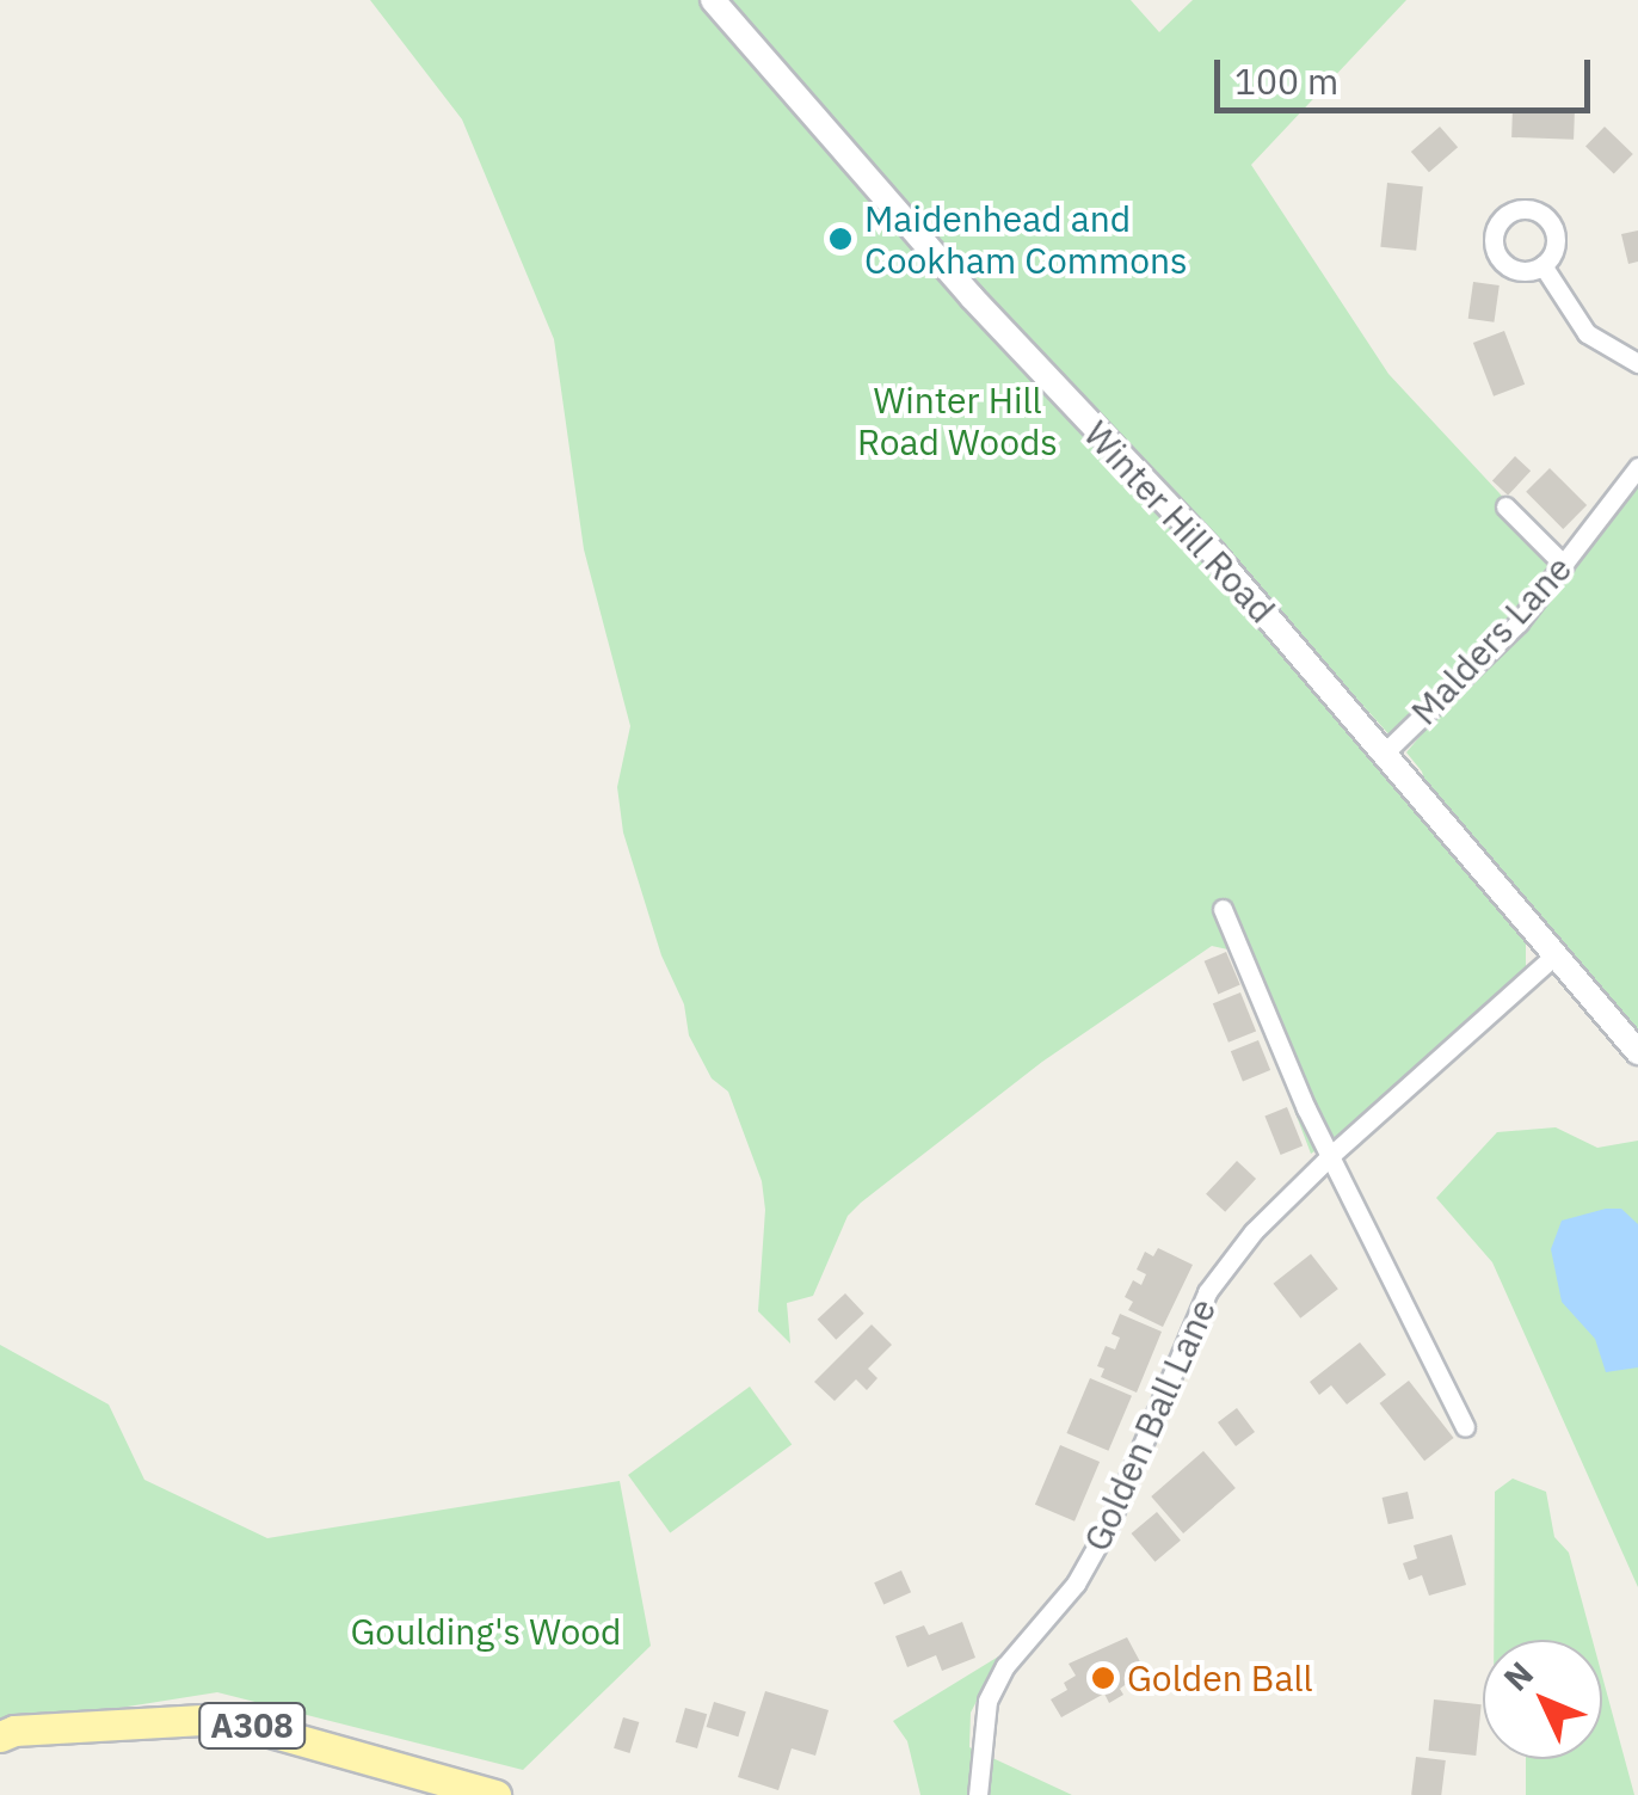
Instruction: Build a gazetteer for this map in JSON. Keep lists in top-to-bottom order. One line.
{"streets":{"main road":["A308"],"street":["Winter Hill Road","Malders Lane","Golden Ball Lane"]},"crossings":[["Winter Hill Road","Malders Lane"],["Winter Hill Road","Golden Ball Lane"]],"parks":["Winter Hill Road Woods","Goulding's Wood"],"places":["Maidenhead and Cookham Commons","Golden Ball"],"scale_bar":"100 m","north":"top left"}
